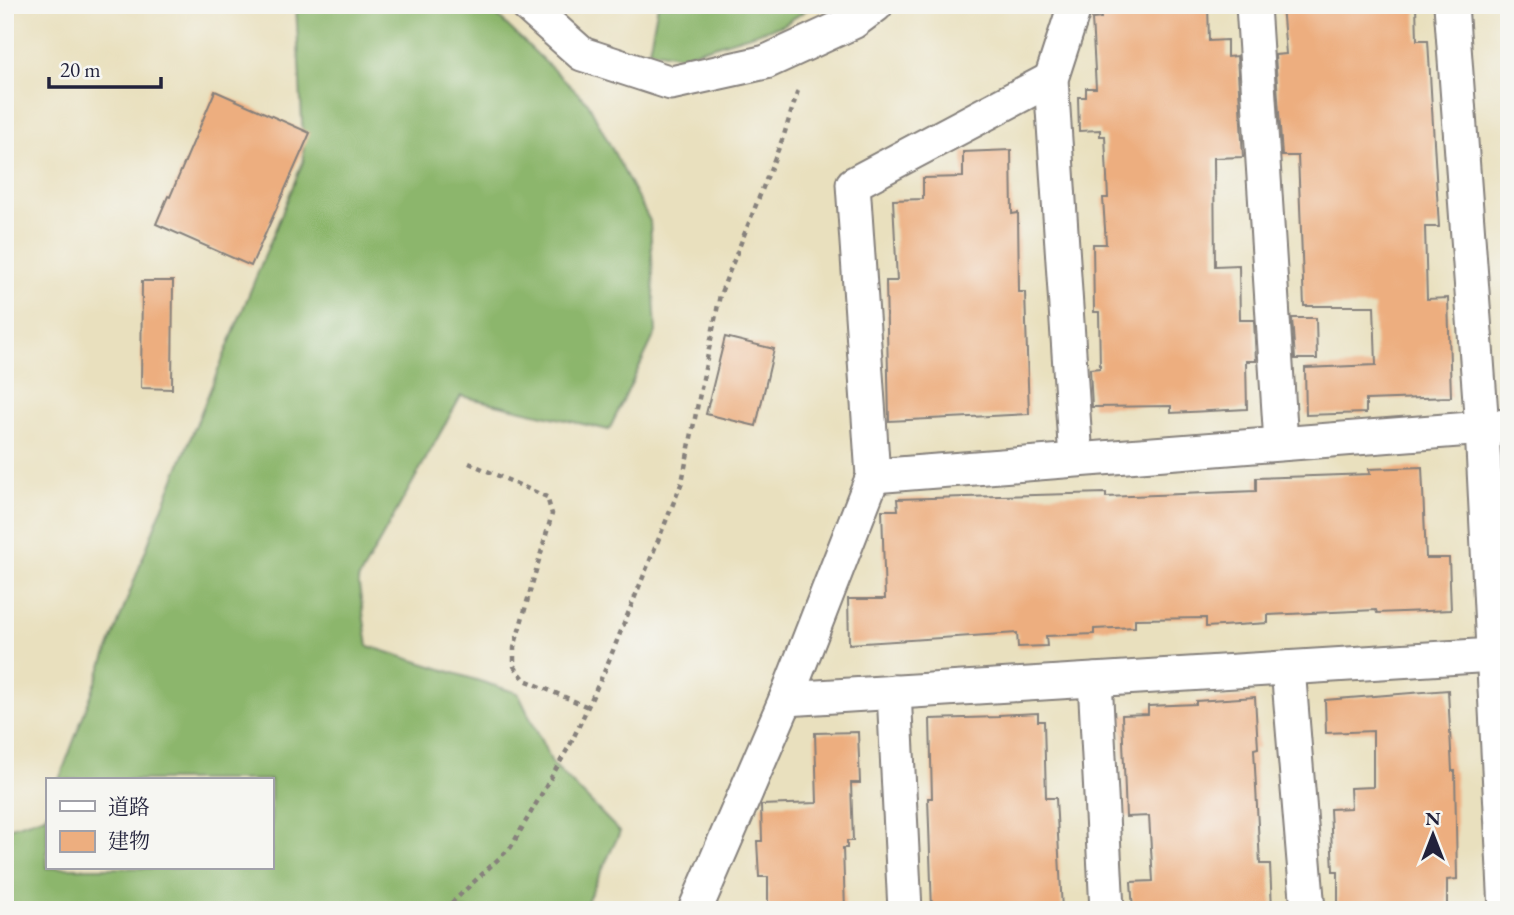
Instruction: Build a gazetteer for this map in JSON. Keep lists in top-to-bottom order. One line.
{"legend":["道路","建物"],"scale_bar":"20 m","north":"top"}
